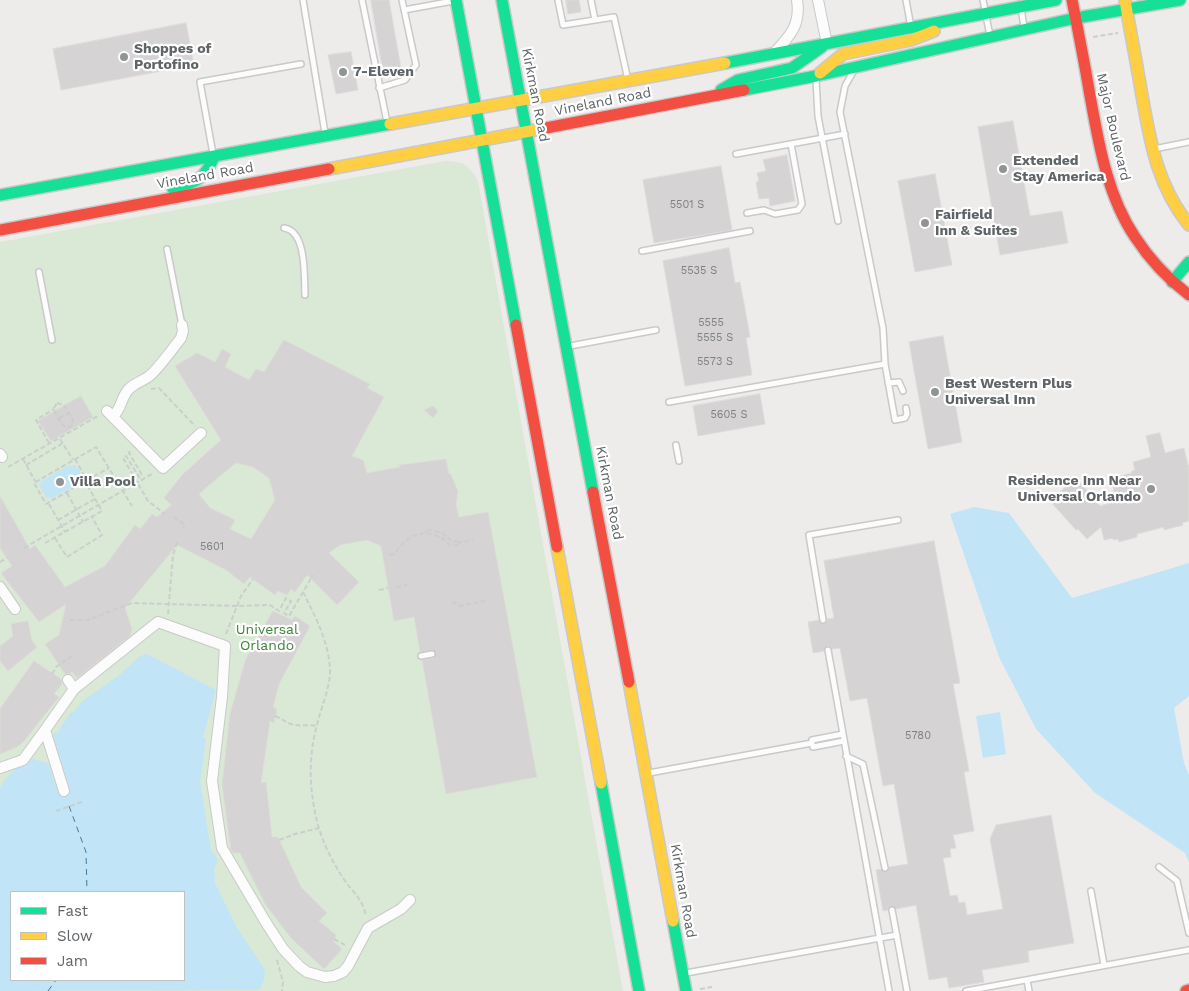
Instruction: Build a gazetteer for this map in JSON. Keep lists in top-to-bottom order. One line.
{"streets":{"main road":["Kirkman Road","Vineland Road","Major Boulevard"]},"crossings":[["Kirkman Road","Vineland Road"],["Vineland Road","Major Boulevard"]],"parks":["Universal Orlando"],"places":["Shoppes of Portofino","7-Eleven","Extended Stay America","Fairfield Inn & Suites","Best Western Plus Universal Inn","Villa Pool","Residence Inn Near Universal Orlando"],"house_numbers":["5501 S","5535 S","5555","5555 S","5573 S","5605 S","5601","5780"],"legend":["Fast","Slow","Jam"]}
